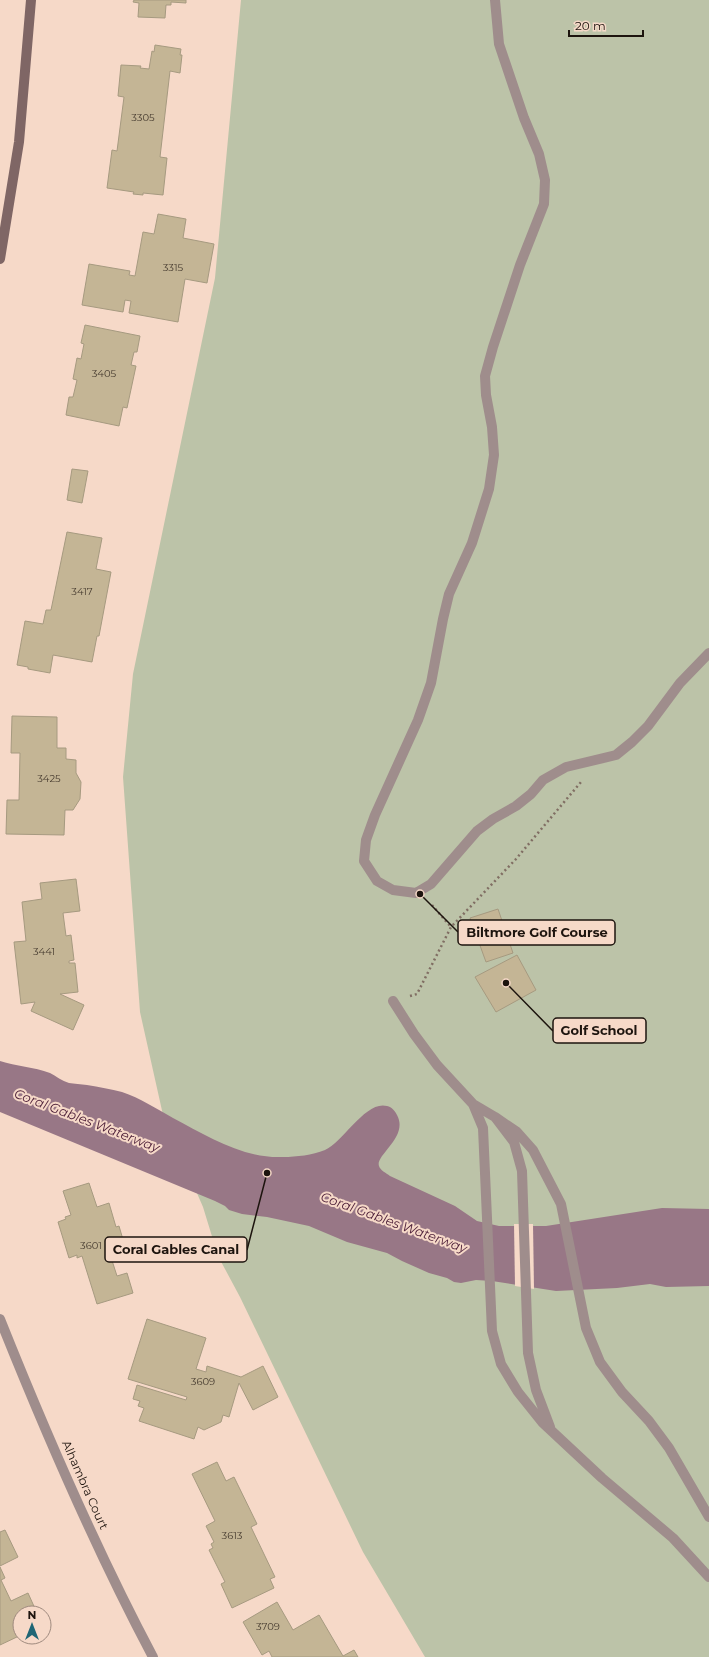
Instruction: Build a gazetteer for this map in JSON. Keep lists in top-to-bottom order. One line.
{"streets":{"street":["Alhambra Court"]},"water":["Coral Gables Waterway"],"places":["Biltmore Golf Course","Golf School","Coral Gables Canal"],"house_numbers":["3305","3315","3405","3417","3425","3441","3601","3609","3613","3709"],"scale_bar":"20 m","north":"top"}
